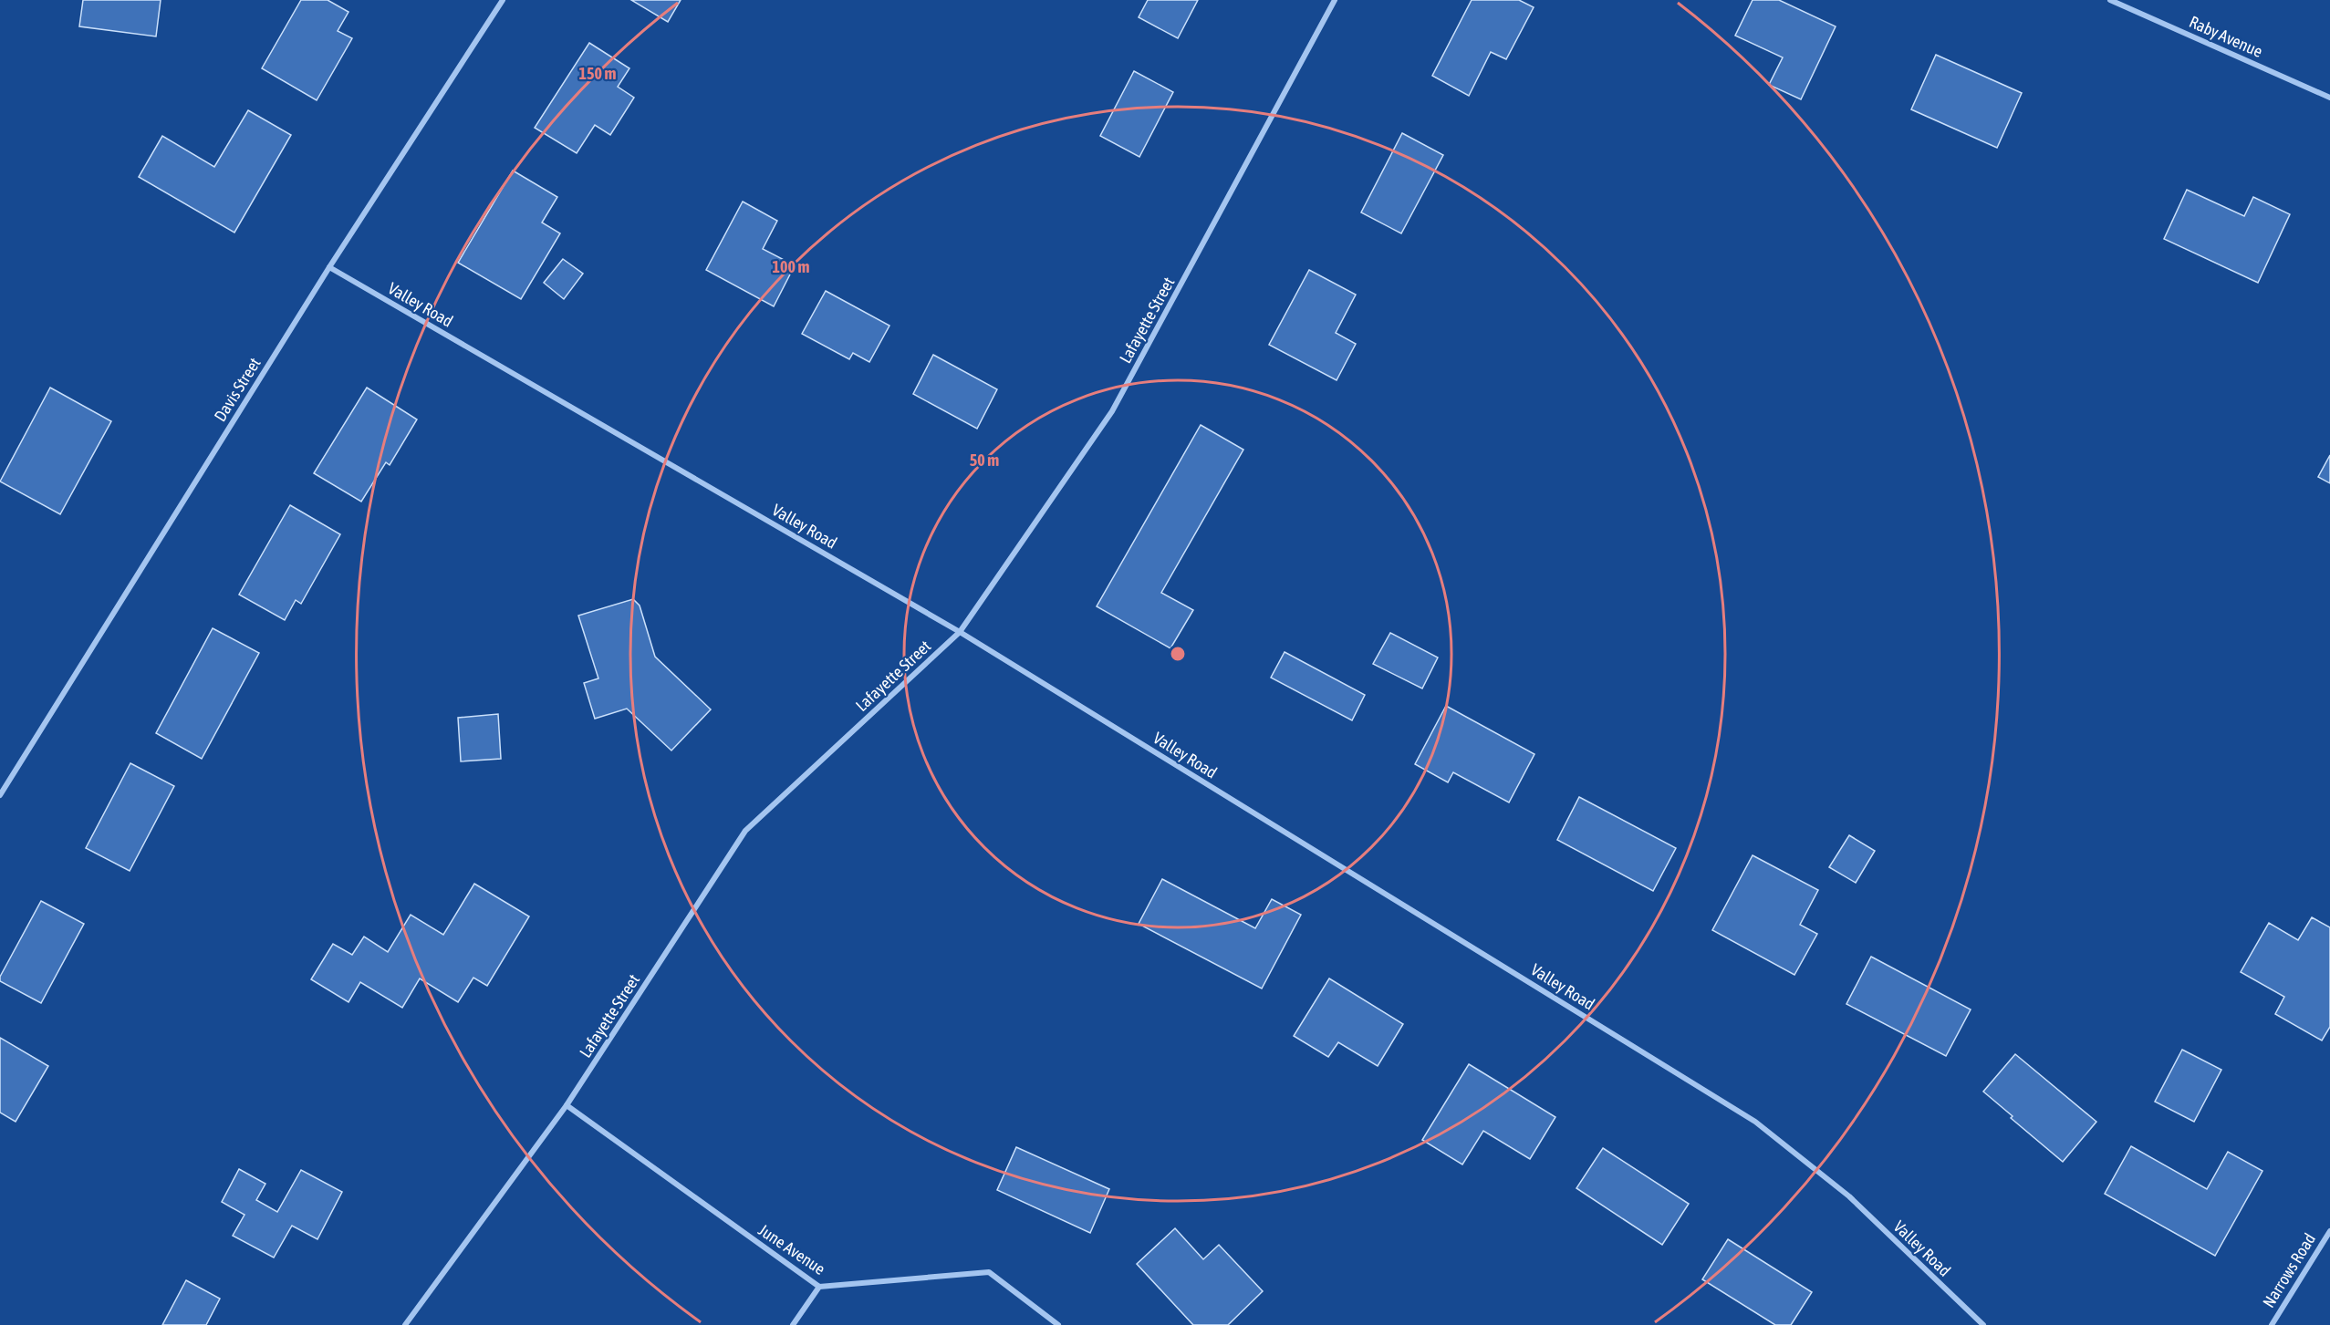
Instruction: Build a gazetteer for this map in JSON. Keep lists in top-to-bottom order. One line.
{"streets":{"street":["Raby Avenue","Valley Road","Lafayette Street","Davis Street","June Avenue","Narrows Road"]},"crossings":[["Valley Road","Lafayette Street"],["Valley Road","Davis Street"],["Lafayette Street","June Avenue"]],"rings":["150 m","100 m","50 m"]}
